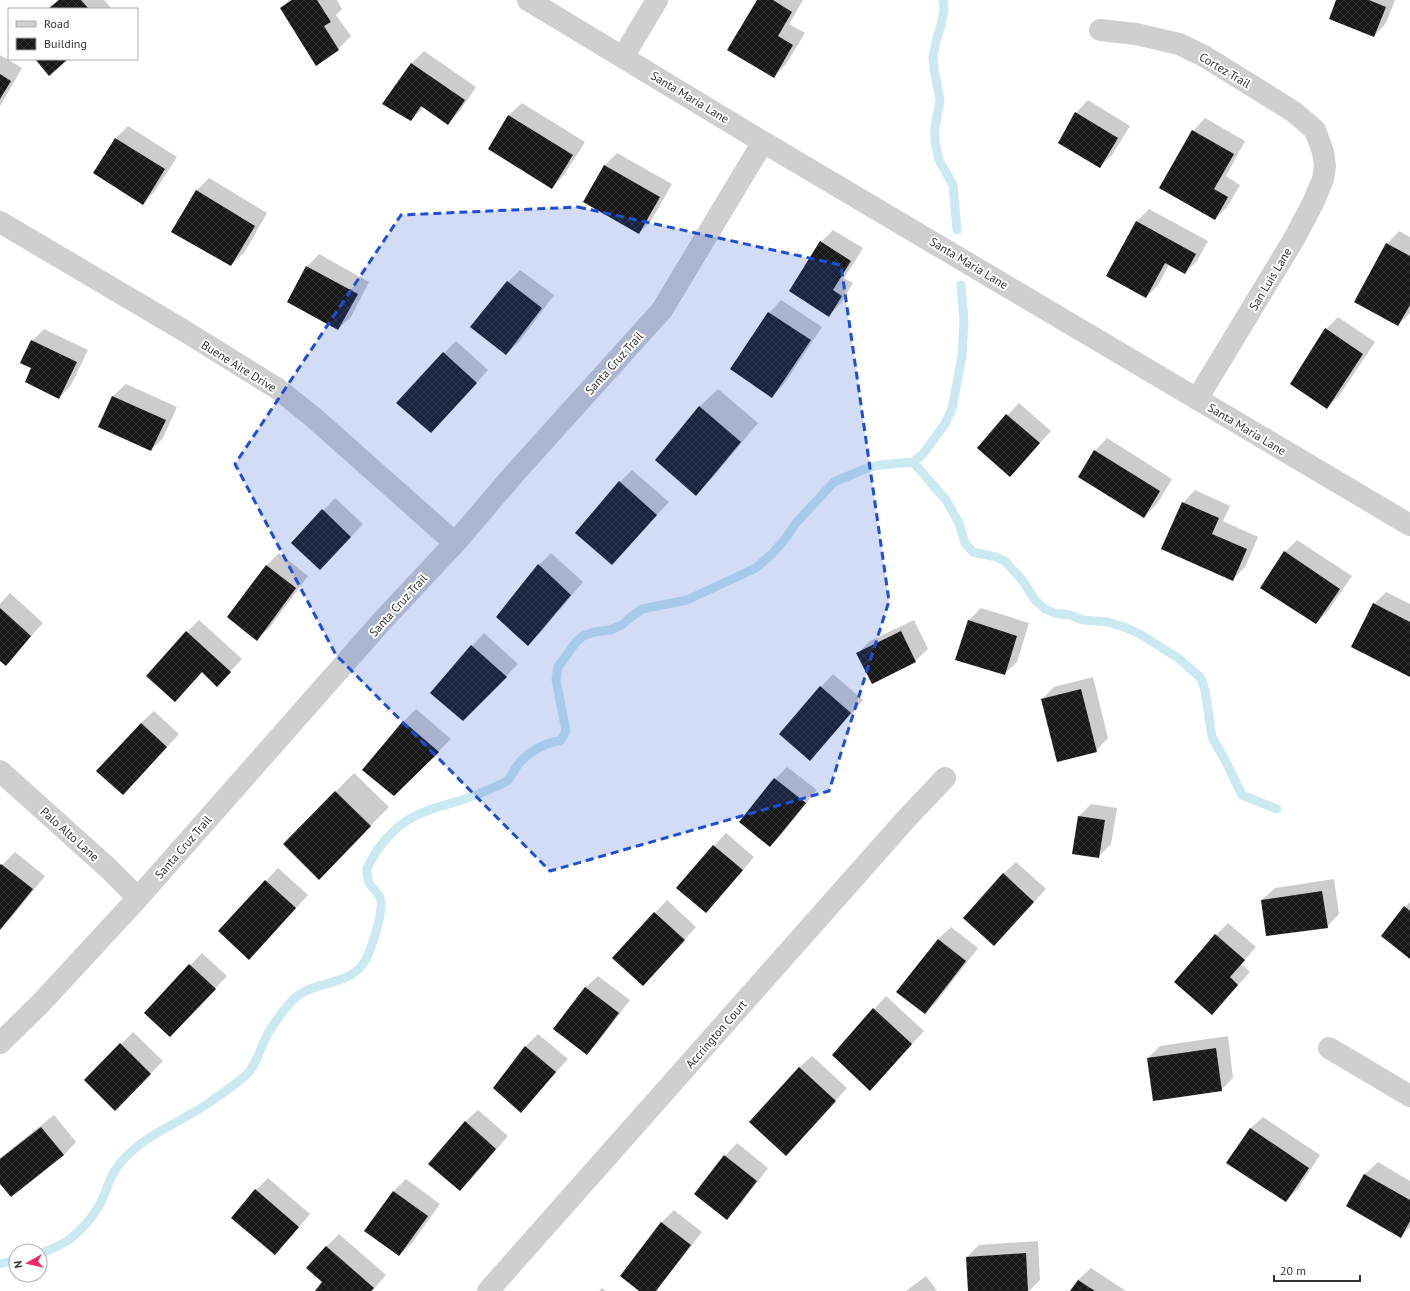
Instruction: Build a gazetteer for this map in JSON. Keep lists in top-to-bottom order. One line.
{"streets":{"street":["Cortez Trail","Santa Maria Lane","San Luis Lane","Santa Cruz Trail","Buene Aire Drive","Palo Alto Lane","Accrington Court"]},"crossings":[["Cortez Trail","San Luis Lane"],["Santa Maria Lane","San Luis Lane"],["Santa Maria Lane","Santa Cruz Trail"],["Santa Cruz Trail","Buene Aire Drive"],["Santa Cruz Trail","Palo Alto Lane"]],"legend":["Road","Building"],"scale_bar":"20 m","north":"left"}
